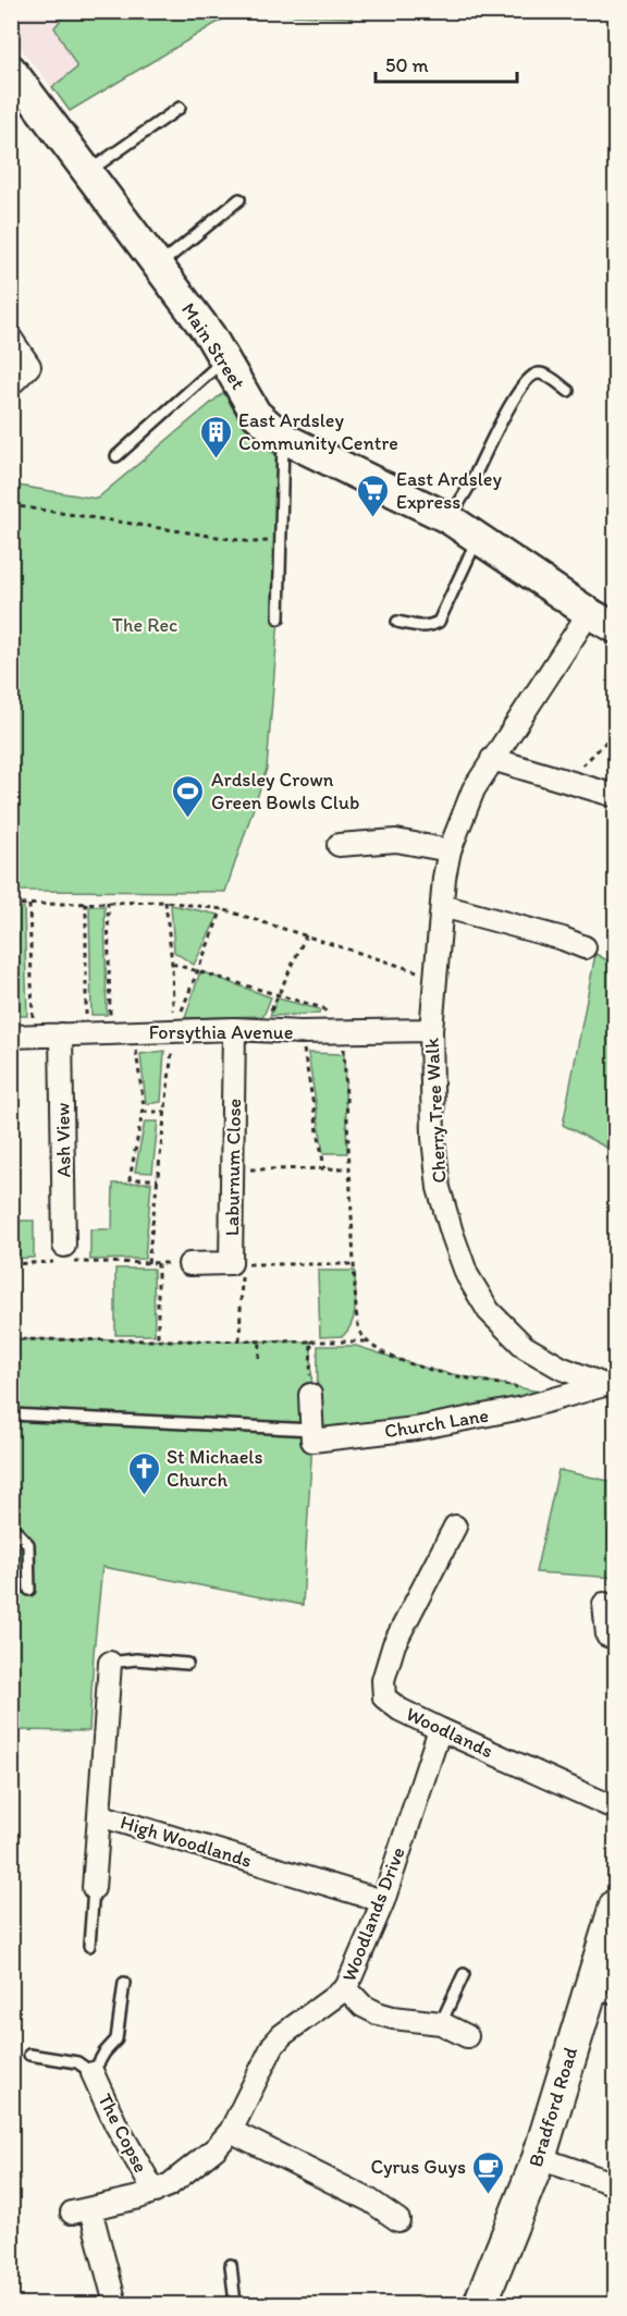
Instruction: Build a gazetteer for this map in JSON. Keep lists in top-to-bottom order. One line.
{"streets":{"main road":["Bradford Road"],"street":["Main Street","Forsythia Avenue","Cherry Tree Walk","Ash View","Laburnum Close","Church Lane","Woodlands","High Woodlands","Woodlands Drive","The Copse"]},"crossings":[["Main Street","Cherry Tree Walk"],["Forsythia Avenue","Cherry Tree Walk"],["Forsythia Avenue","Ash View"],["Forsythia Avenue","Laburnum Close"],["Cherry Tree Walk","Church Lane"],["Woodlands","Woodlands Drive"],["High Woodlands","Woodlands Drive"],["Woodlands Drive","The Copse"]],"parks":["The Rec"],"places":{"building":["East Ardsley Community Centre"],"supermarket":["East Ardsley Express"],"sports":["Ardsley Crown Green Bowls Club"],"church":["St Michaels Church"],"cafe":["Cyrus Guys"]},"scale_bar":"50 m"}
